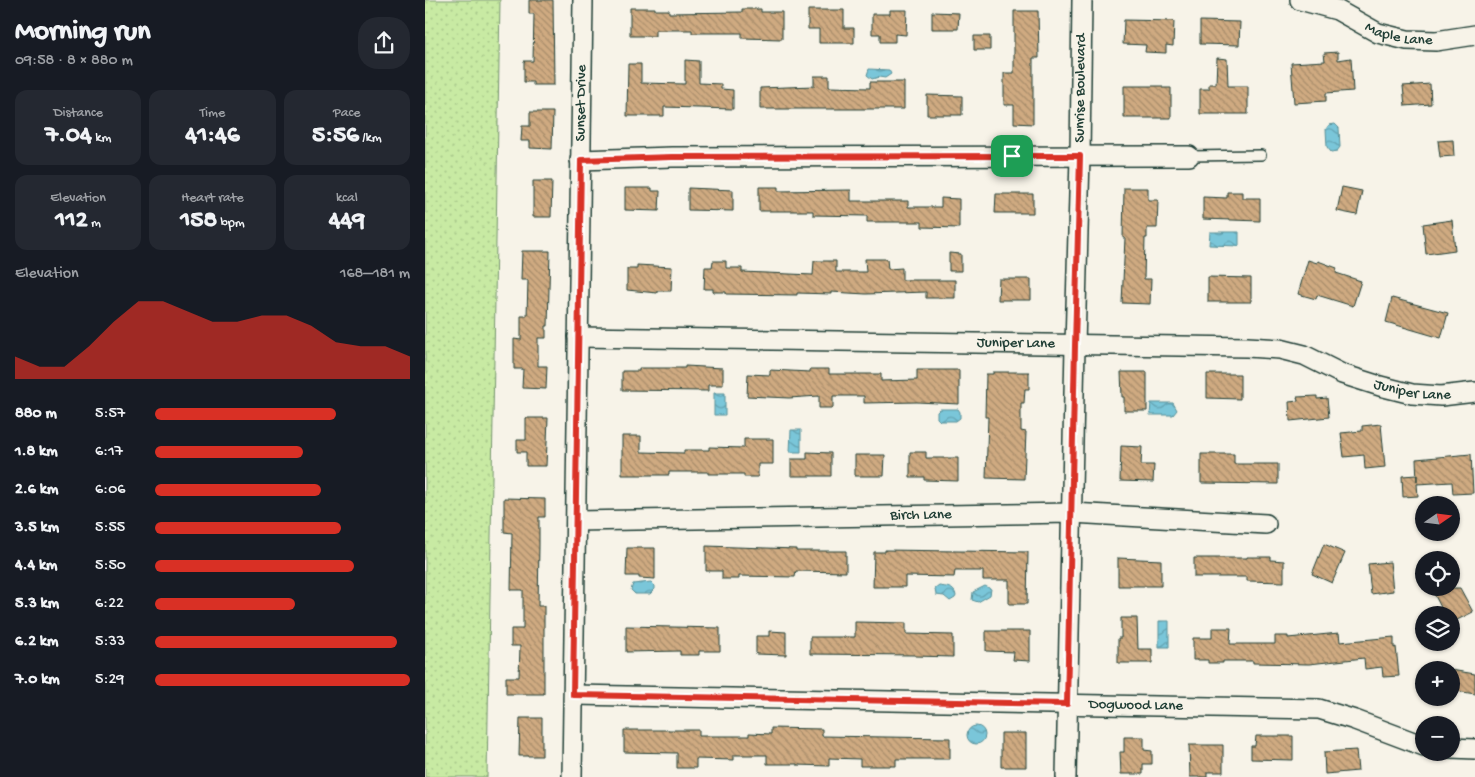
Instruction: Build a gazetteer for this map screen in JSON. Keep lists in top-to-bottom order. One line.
{"streets":{"street":["Maple Lane","Sunrise Boulevard","Sunset Drive","Juniper Lane","Birch Lane","Dogwood Lane"]},"crossings":[["Sunrise Boulevard","Juniper Lane"],["Sunrise Boulevard","Birch Lane"],["Sunrise Boulevard","Dogwood Lane"],["Sunset Drive","Juniper Lane"],["Sunset Drive","Birch Lane"],["Sunset Drive","Dogwood Lane"]],"north":"right","page":{"heading":["Morning run","09:58 · 8 × 880 m"],"stats":[["Distance","7.04 km"],["Time","41:46"],["Pace","5:56 /km"],["Elevation","112 m"],["Heart rate","158 bpm"],["kcal","449"]],"chart":["Elevation","168–181 m"],"list":[{"name":"880 m","note":"5:57"},{"name":"1.8 km","note":"6:17"},{"name":"2.6 km","note":"6:06"},{"name":"3.5 km","note":"5:55"},{"name":"4.4 km","note":"5:50"},{"name":"5.3 km","note":"6:22"},{"name":"6.2 km","note":"5:33"},{"name":"7.0 km","note":"5:29"}],"map_buttons":["+","−"]}}
